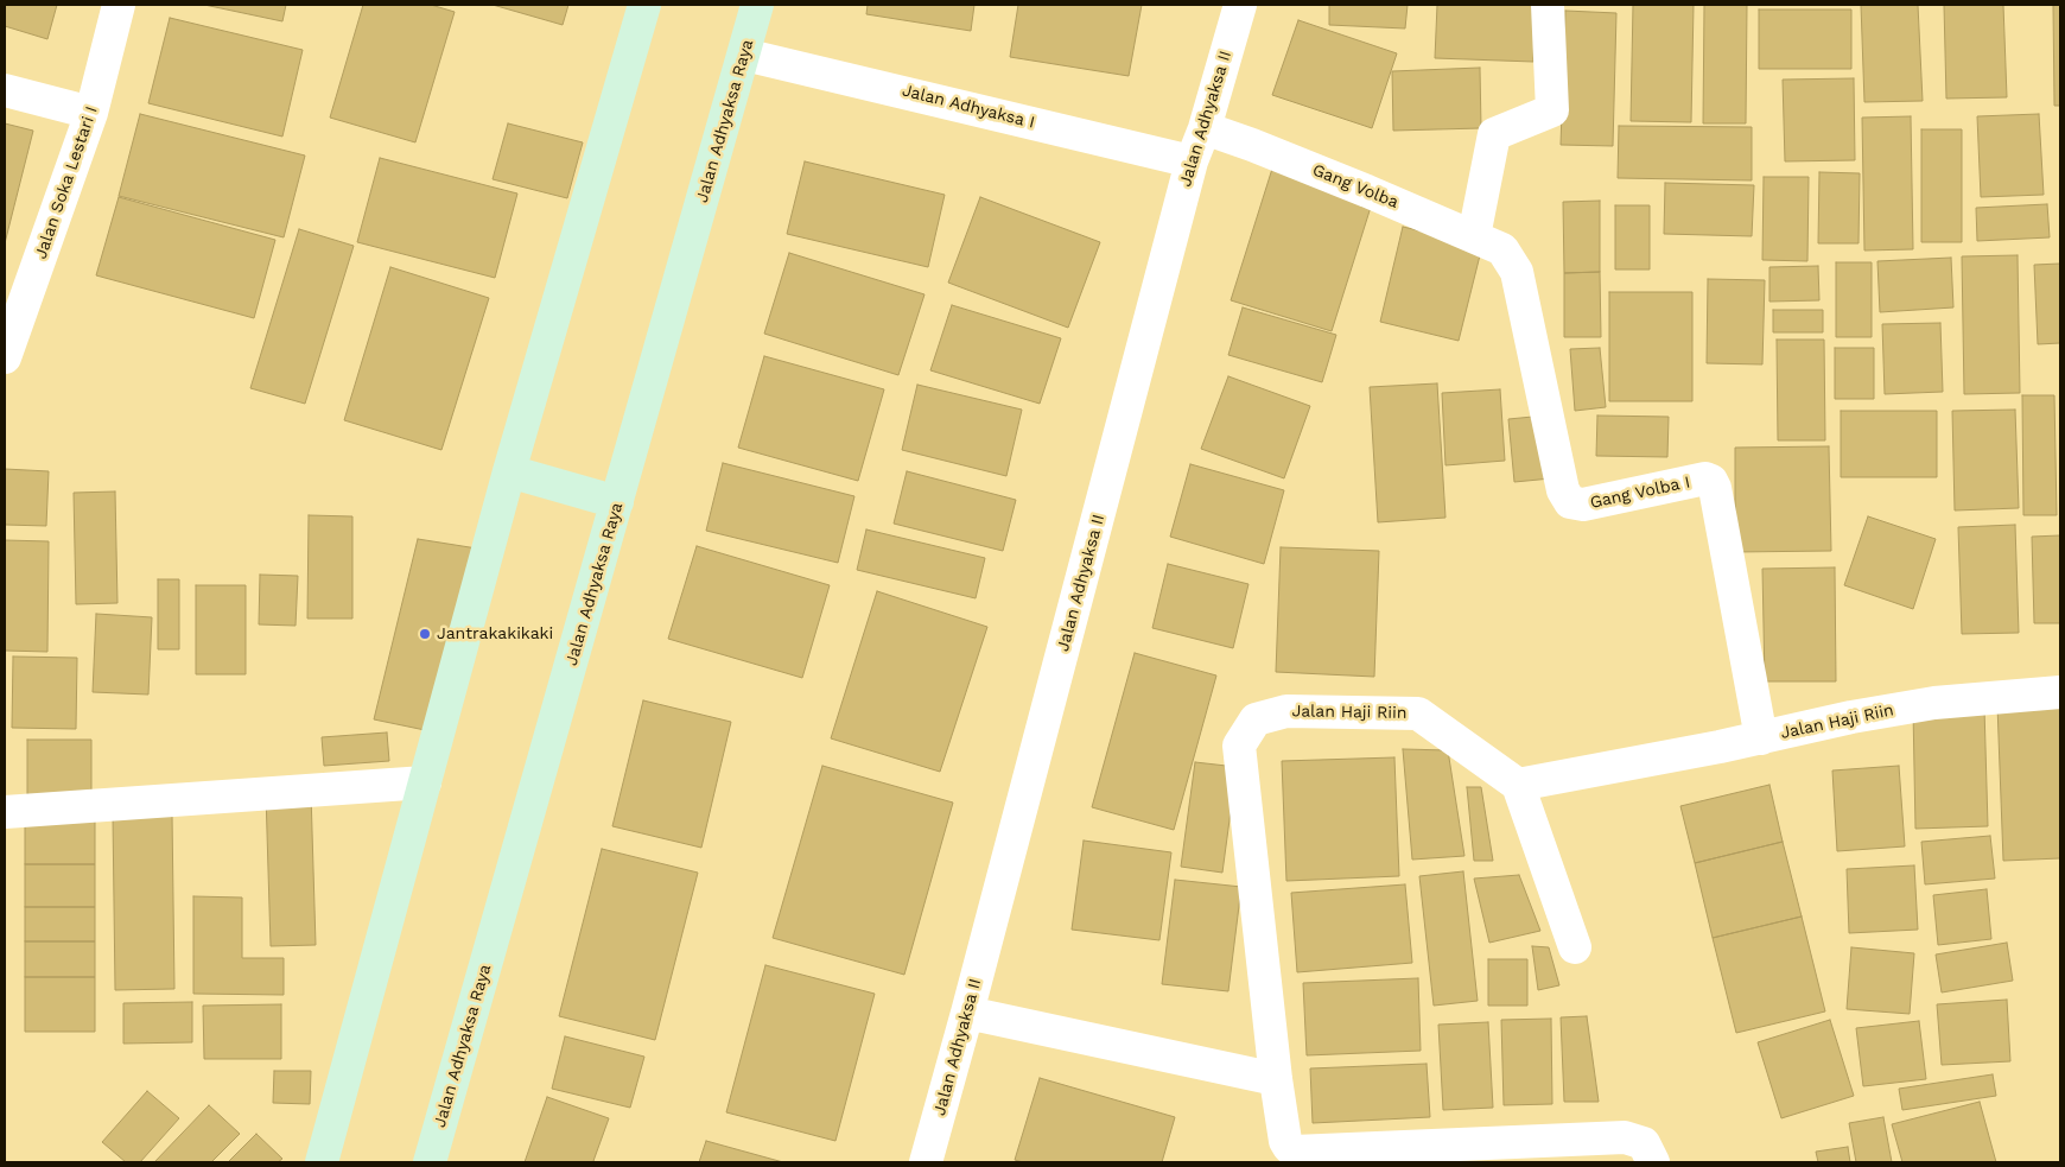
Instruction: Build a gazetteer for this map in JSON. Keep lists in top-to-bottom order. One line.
{"streets":{"main road":["Jalan Adhyaksa Raya"],"street":["Jalan Adhyaksa I","Jalan Adhyaksa II","Jalan Soka Lestari I","Gang Volba","Gang Volba I","Jalan Haji Riin"]},"crossings":[["Jalan Adhyaksa I","Jalan Adhyaksa II"],["Jalan Adhyaksa I","Jalan Adhyaksa Raya"],["Jalan Adhyaksa II","Gang Volba"],["Gang Volba","Gang Volba I"],["Gang Volba I","Jalan Haji Riin"]],"places":["Jantrakakikaki"]}
